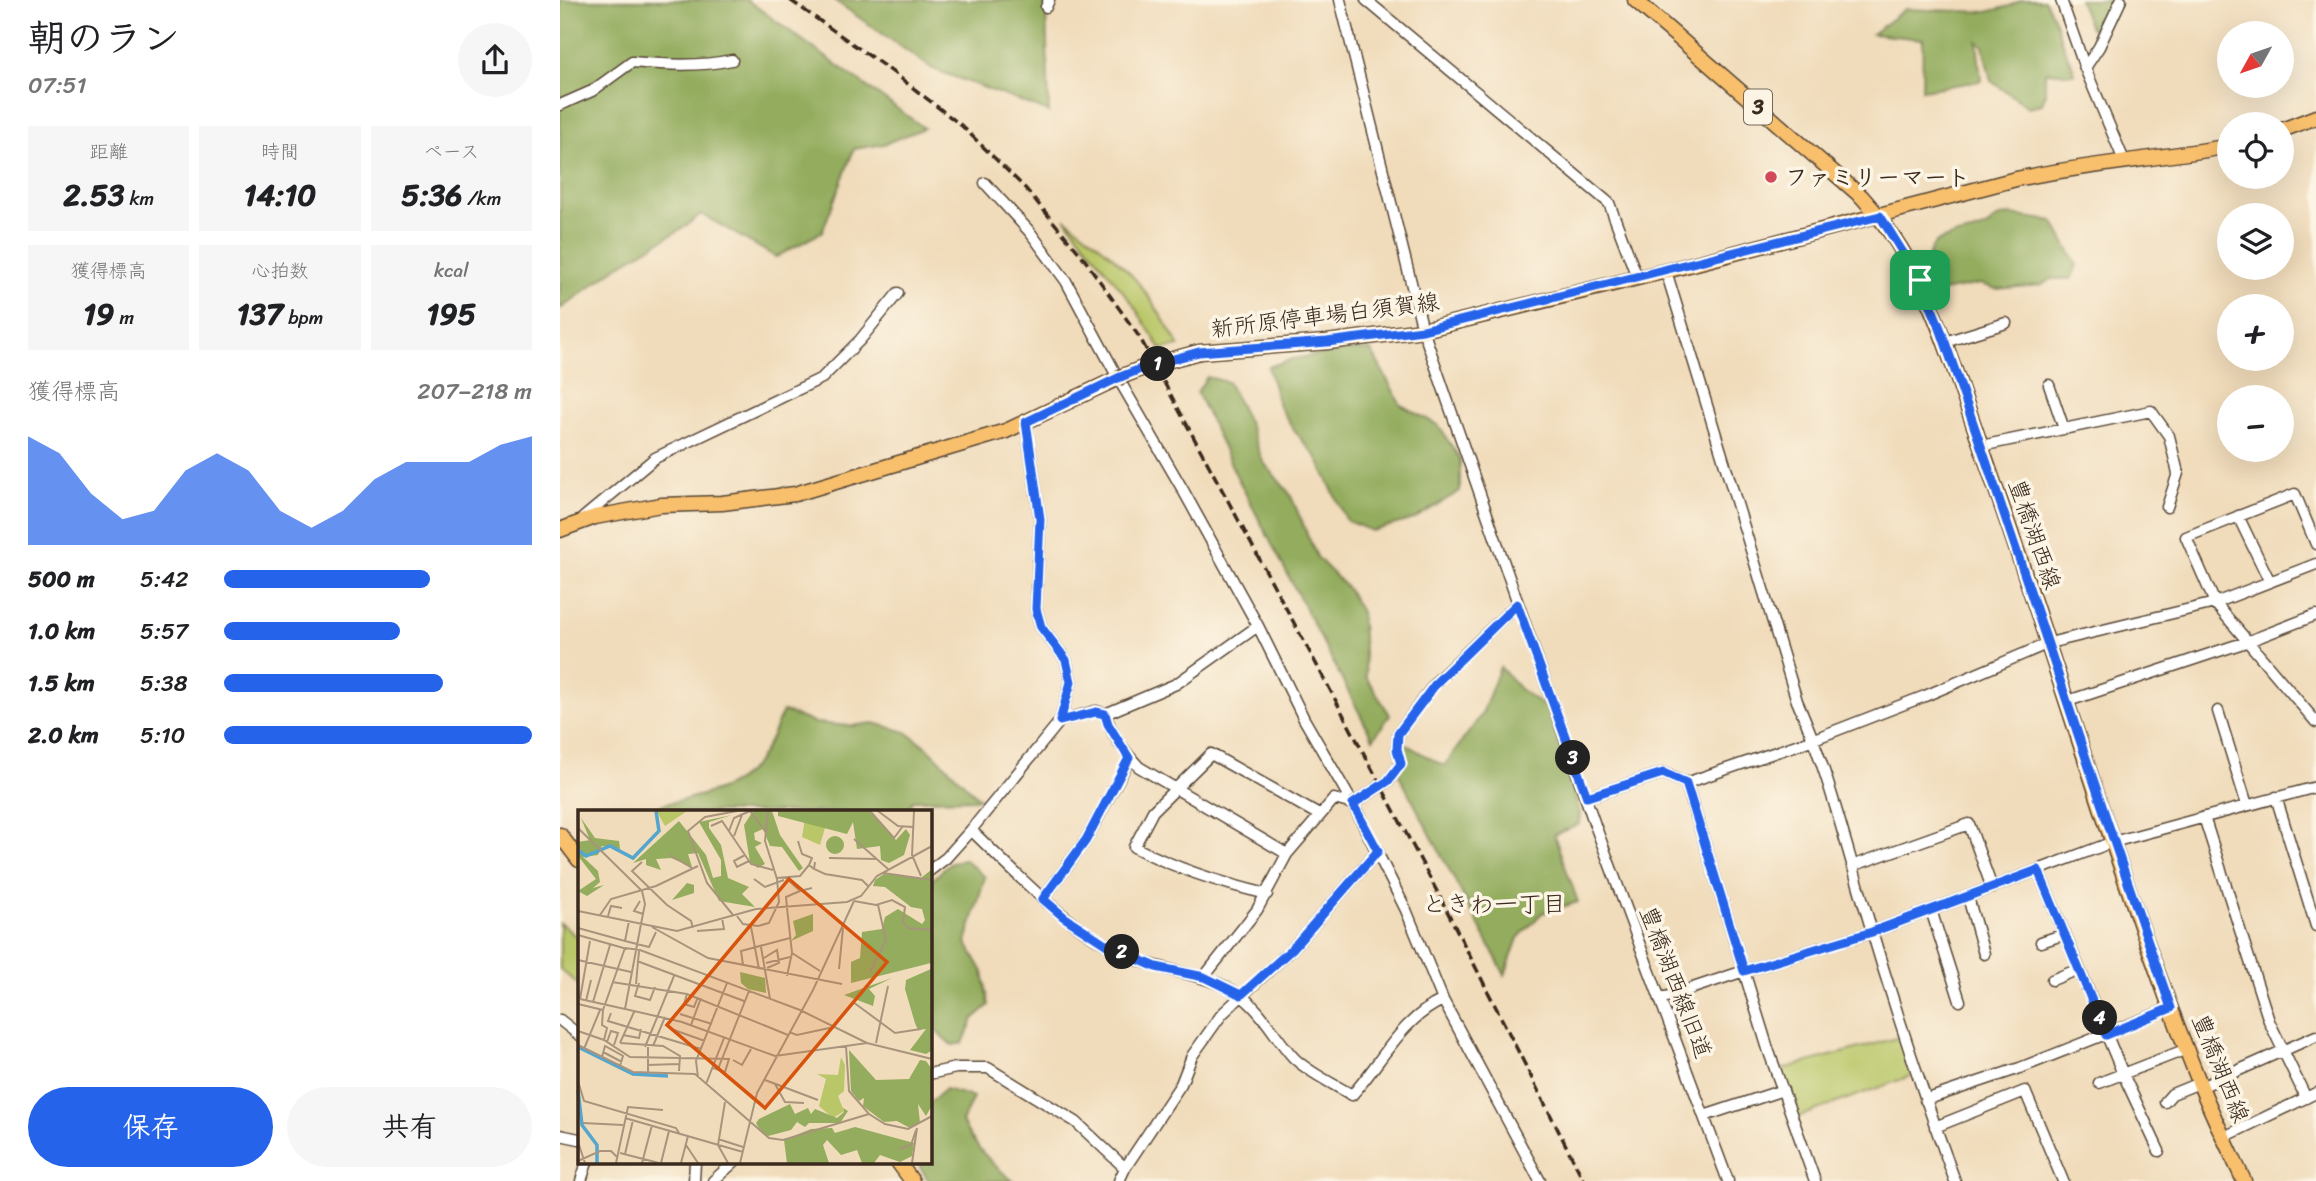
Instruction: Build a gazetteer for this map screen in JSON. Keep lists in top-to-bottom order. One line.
{"streets":{"main road":["3","新所原停車場白須賀線","豊橋湖西線"],"street":["豊橋湖西線旧道"]},"crossings":[["新所原停車場白須賀線","豊橋湖西線"],["新所原停車場白須賀線","豊橋湖西線旧道"]],"districts":["ときわ一丁目"],"places":["ファミリーマート"],"north":"bottom left","page":{"heading":["朝のラン","07:51"],"map_buttons":["+","−"],"stats":[["距離","2.53 km"],["時間","14:10"],["ペース","5:36 /km"],["獲得標高","19 m"],["心拍数","137 bpm"],["kcal","195"]],"pins":["1","3","2","4"],"chart":["獲得標高","207–218 m"],"list":[{"name":"500 m","note":"5:42"},{"name":"1.0 km","note":"5:57"},{"name":"1.5 km","note":"5:38"},{"name":"2.0 km","note":"5:10"}],"buttons":["保存","共有"]}}
